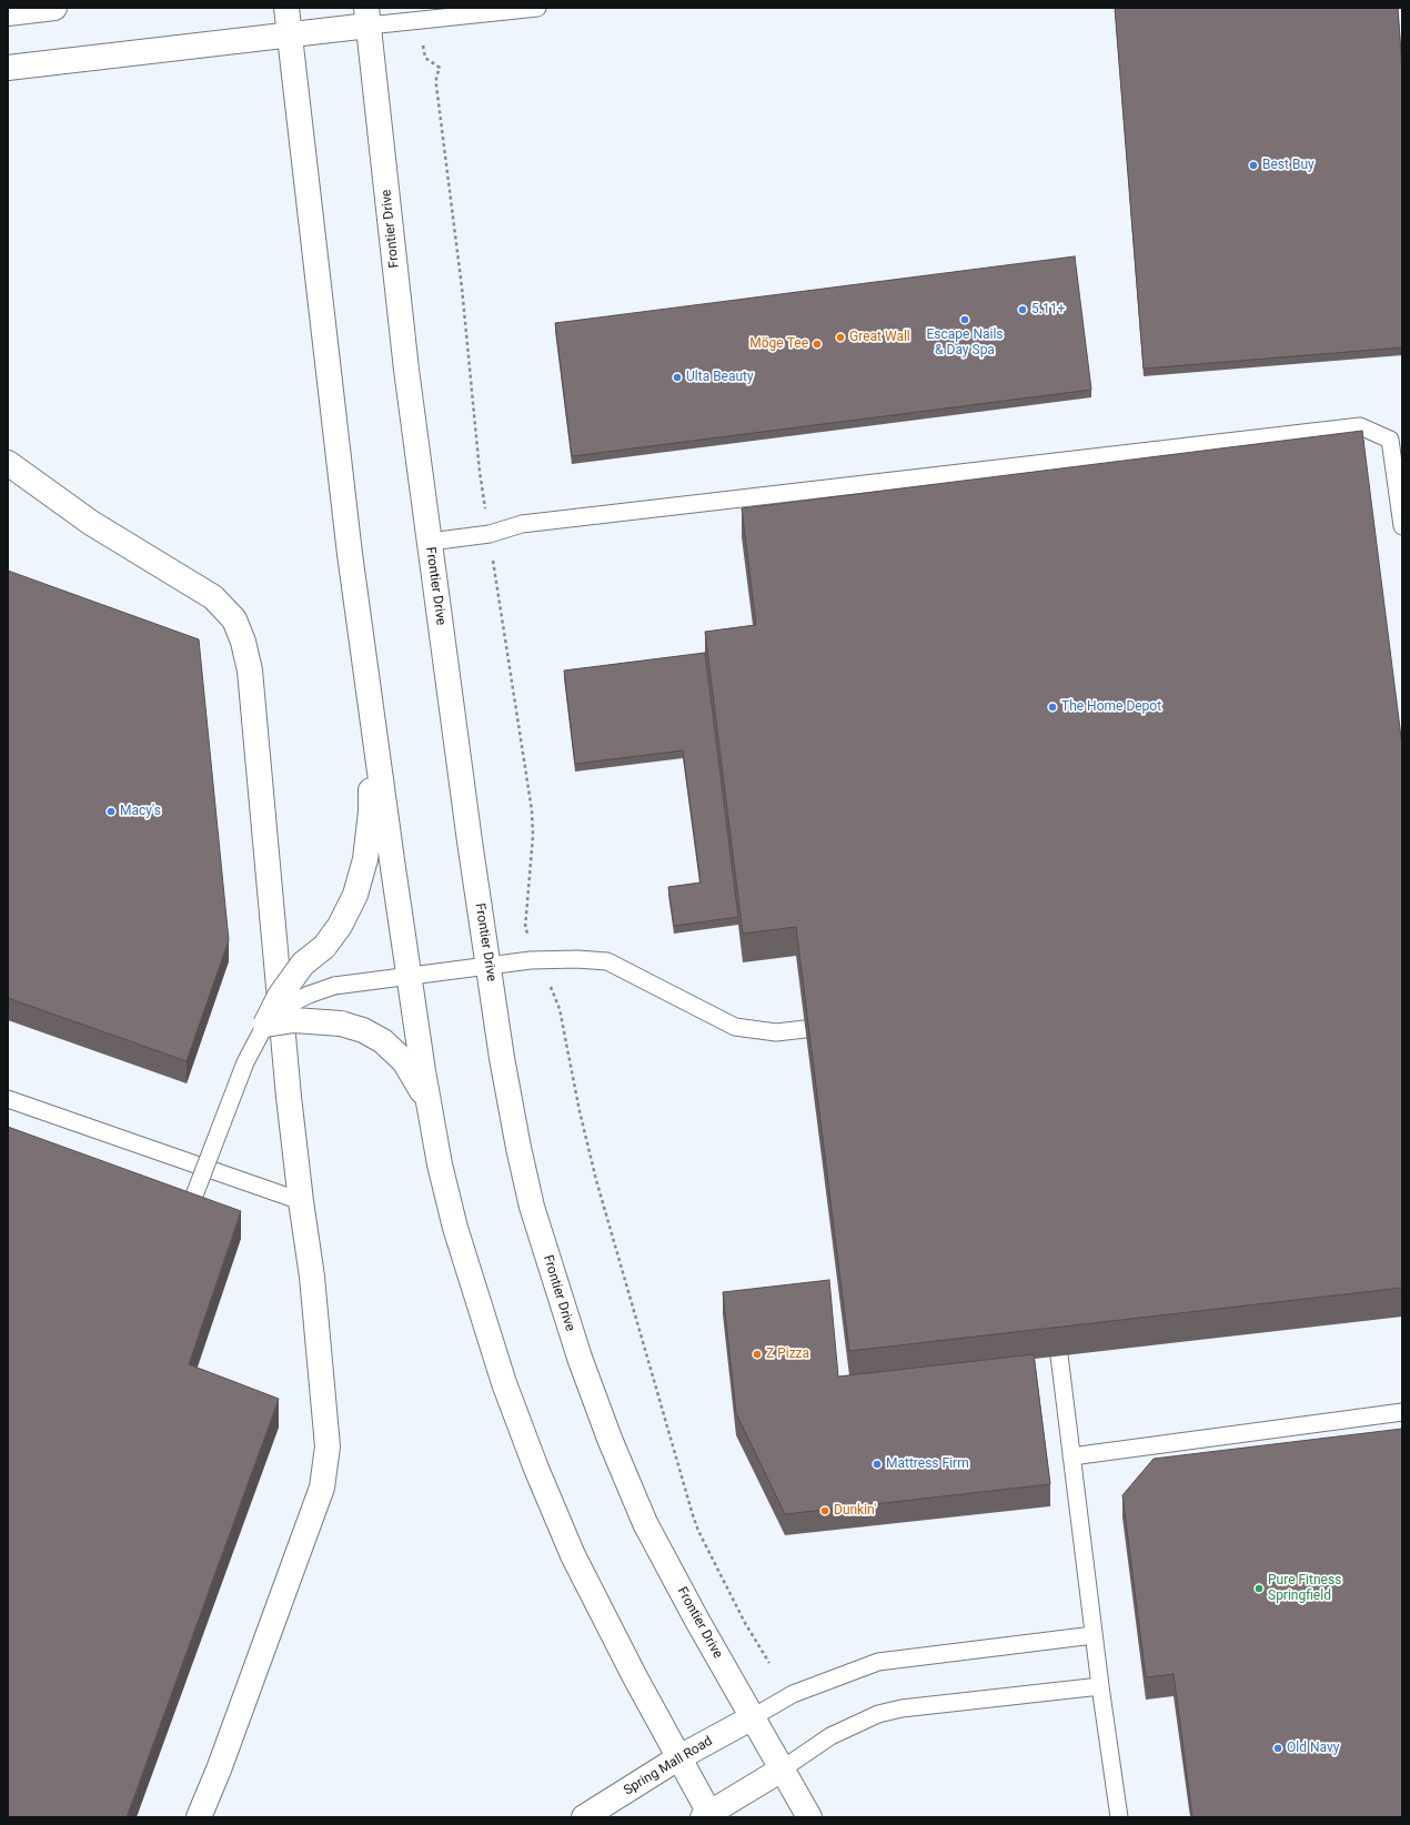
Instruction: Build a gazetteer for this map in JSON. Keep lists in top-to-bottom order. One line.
{"streets":{"main road":["Frontier Drive","Spring Mall Road"]},"crossings":[["Frontier Drive","Spring Mall Road"]],"places":["Best Buy","5.11+","Escape Nails & Day Spa","Great Wall","Möge Tee","Ulta Beauty","The Home Depot","Macy's","Z Pizza","Mattress Firm","Dunkin'","Pure Fitness Springfield","Old Navy"]}
